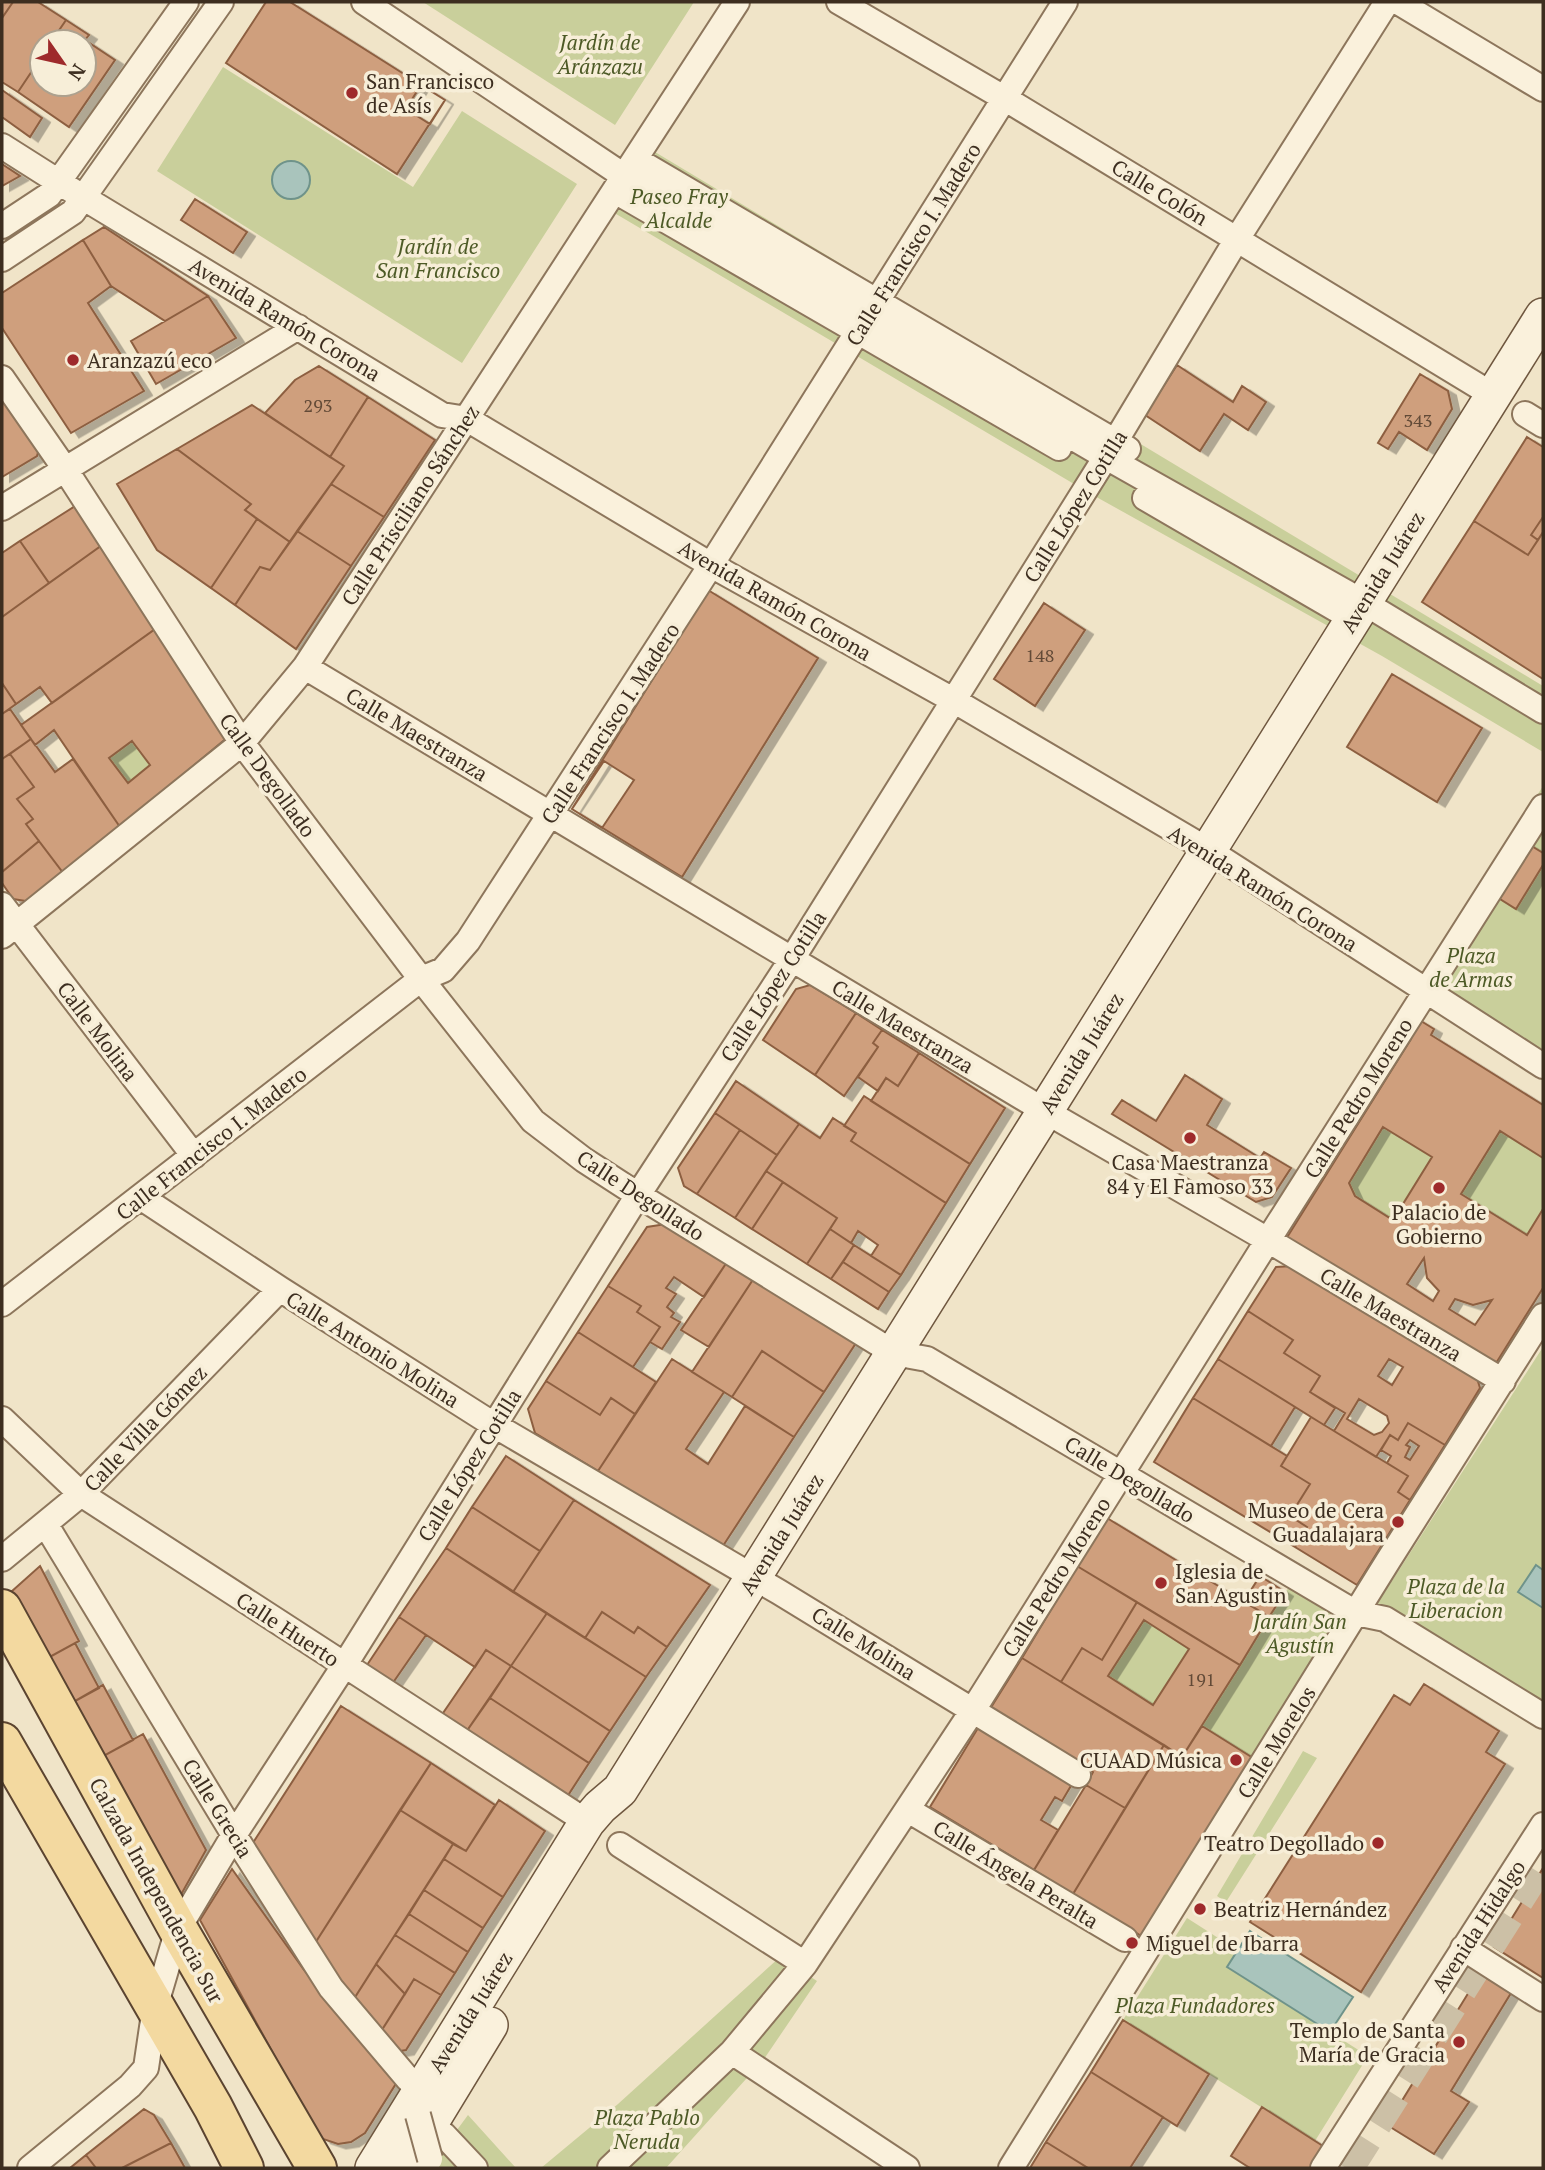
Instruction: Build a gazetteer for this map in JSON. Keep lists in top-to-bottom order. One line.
{"streets":{"main road":["Avenida Juárez","Calzada Independencia Sur"],"street":["Calle Colón","Calle Francisco I. Madero","Avenida Ramón Corona","Calle Prisciliano Sánchez","Calle López Cotilla","Calle Maestranza","Calle Degollado","Calle Molina","Calle Pedro Moreno","Calle Antonio Molina","Calle Villa Gómez","Calle Huerto","Calle Morelos","Calle Grecia","Calle Ángela Peralta","Avenida Hidalgo"]},"crossings":[["Calle Colón","Calle Francisco I. Madero"],["Calle Colón","Calle López Cotilla"],["Calle Francisco I. Madero","Avenida Ramón Corona"],["Calle Francisco I. Madero","Calle Maestranza"],["Calle Francisco I. Madero","Calle Degollado"],["Calle Francisco I. Madero","Calle Molina"],["Calle Francisco I. Madero","Calle Antonio Molina"],["Avenida Ramón Corona","Calle Prisciliano Sánchez"],["Avenida Ramón Corona","Calle López Cotilla"],["Avenida Ramón Corona","Avenida Juárez"],["Avenida Ramón Corona","Calle Pedro Moreno"],["Calle Prisciliano Sánchez","Calle Maestranza"],["Calle Prisciliano Sánchez","Calle Degollado"],["Calle Prisciliano Sánchez","Calle Molina"],["Calle López Cotilla","Calle Maestranza"],["Calle López Cotilla","Calle Degollado"],["Calle López Cotilla","Calle Antonio Molina"],["Calle López Cotilla","Calle Huerto"],["Calle López Cotilla","Calle Grecia"],["Calle López Cotilla","Calzada Independencia Sur"],["Avenida Juárez","Calle Maestranza"],["Avenida Juárez","Calle Degollado"],["Avenida Juárez","Calle Molina"],["Avenida Juárez","Calle Antonio Molina"],["Avenida Juárez","Calle Huerto"],["Calle Maestranza","Calle Pedro Moreno"],["Calle Maestranza","Calle Morelos"],["Calle Degollado","Calle Pedro Moreno"],["Calle Degollado","Calle Morelos"],["Calle Molina","Calle Pedro Moreno"],["Calle Molina","Calle Antonio Molina"],["Calle Pedro Moreno","Calle Ángela Peralta"],["Calle Antonio Molina","Calle Villa Gómez"],["Calle Villa Gómez","Calle Huerto"],["Calle Villa Gómez","Calle Grecia"]],"parks":["Jardín de Aránzazu","Paseo Fray Alcalde","Jardín de San Francisco","Plaza de Armas","Plaza de la Liberacion","Jardín San Agustín","Plaza Fundadores","Plaza Pablo Neruda"],"places":["San Francisco de Asís","Aranzazú eco","Casa Maestranza 84 y El Famoso 33","Palacio de Gobierno","Museo de Cera Guadalajara","Iglesia de San Agustin","CUAAD Música","Teatro Degollado","Beatriz Hernández","Miguel de Ibarra","Templo de Santa María de Gracia"],"house_numbers":["293","343","148","191"],"north":"bottom right"}
